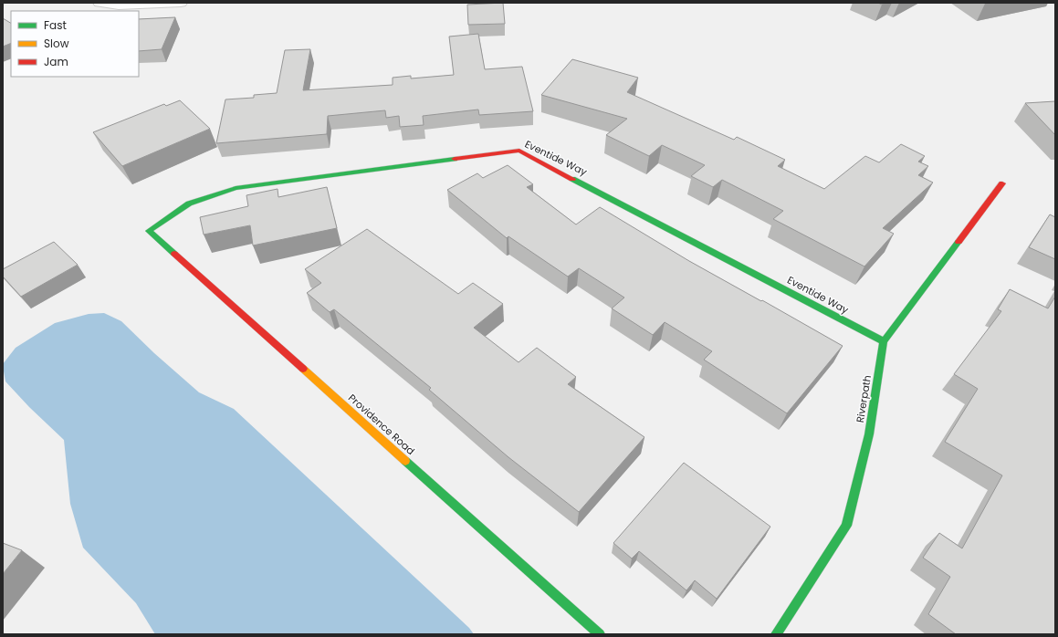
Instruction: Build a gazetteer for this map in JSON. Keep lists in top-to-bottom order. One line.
{"streets":{"street":["Eventide Way","Riverpath","Providence Road"]},"crossings":[["Eventide Way","Riverpath"],["Eventide Way","Providence Road"]],"legend":["Fast","Slow","Jam"]}
